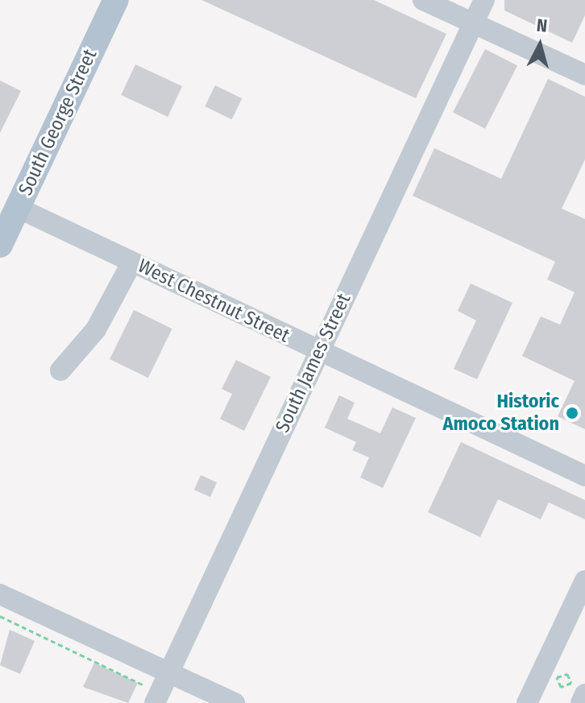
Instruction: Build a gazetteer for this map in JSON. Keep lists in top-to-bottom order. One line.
{"streets":{"main road":["South George Street"],"street":["West Chestnut Street","South James Street"]},"crossings":[["South George Street","West Chestnut Street"],["West Chestnut Street","South James Street"]],"places":["Historic Amoco Station"],"north":"top"}
